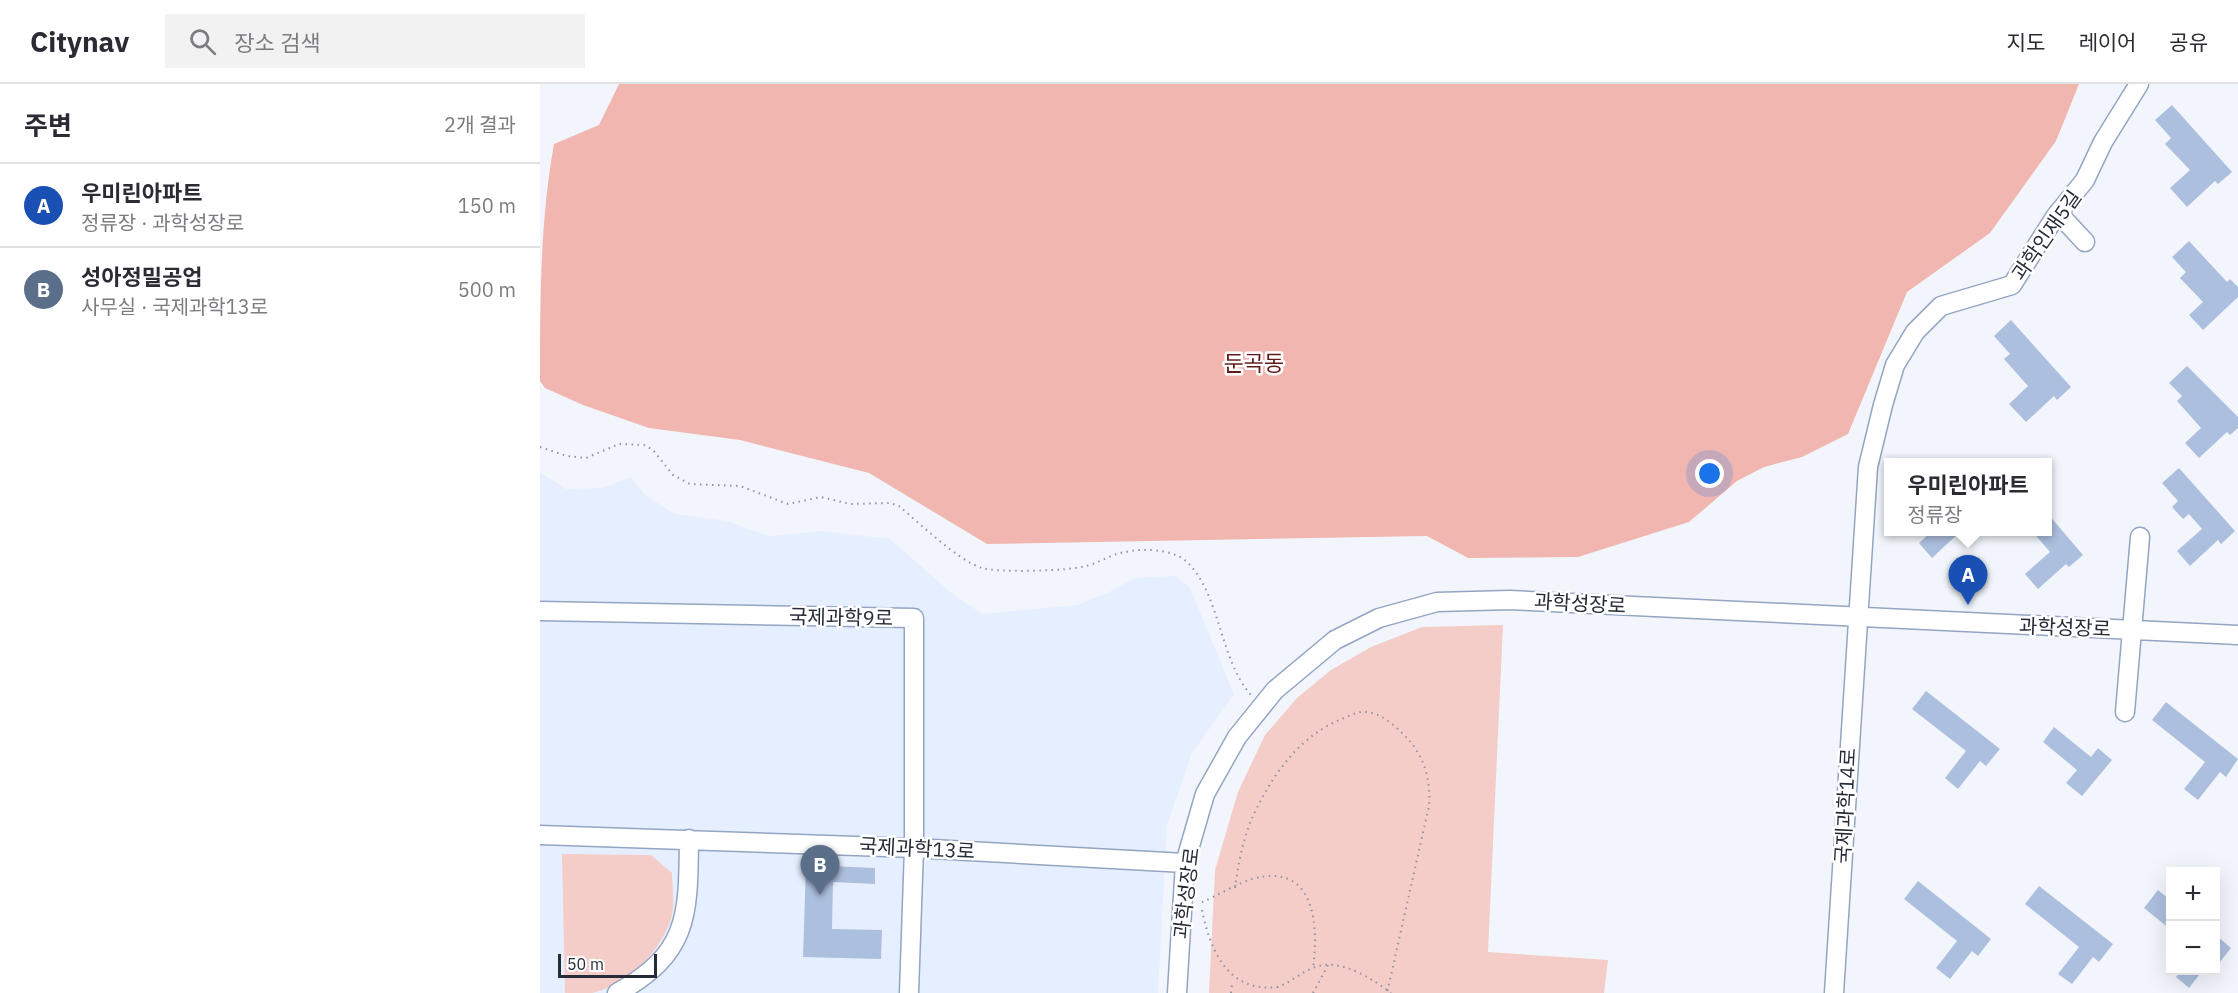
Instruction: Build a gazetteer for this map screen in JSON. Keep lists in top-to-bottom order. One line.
{"streets":{"street":["과학인재5길","과학성장로","국제과학9로","국제과학14로","국제과학13로"]},"crossings":[["과학인재5길","과학성장로"],["과학인재5길","국제과학14로"],["과학성장로","국제과학14로"],["과학성장로","국제과학13로"],["국제과학9로","국제과학13로"]],"districts":["둔곡동"],"scale_bar":"50 m","page":{"header":"Citynav","search":"장소 검색","nav":["지도","레이어","공유"],"heading":["주변","2개 결과"],"list":[{"mark":"A","name":"우미린아파트","note":"정류장 · 과학성장로","value":"150 m"},{"mark":"B","name":"성아정밀공업","note":"사무실 · 국제과학13로","value":"500 m"}],"popup":["우미린아파트","정류장"],"pins":["A","B"],"map_buttons":["+","−"],"scale":"50 m"}}
